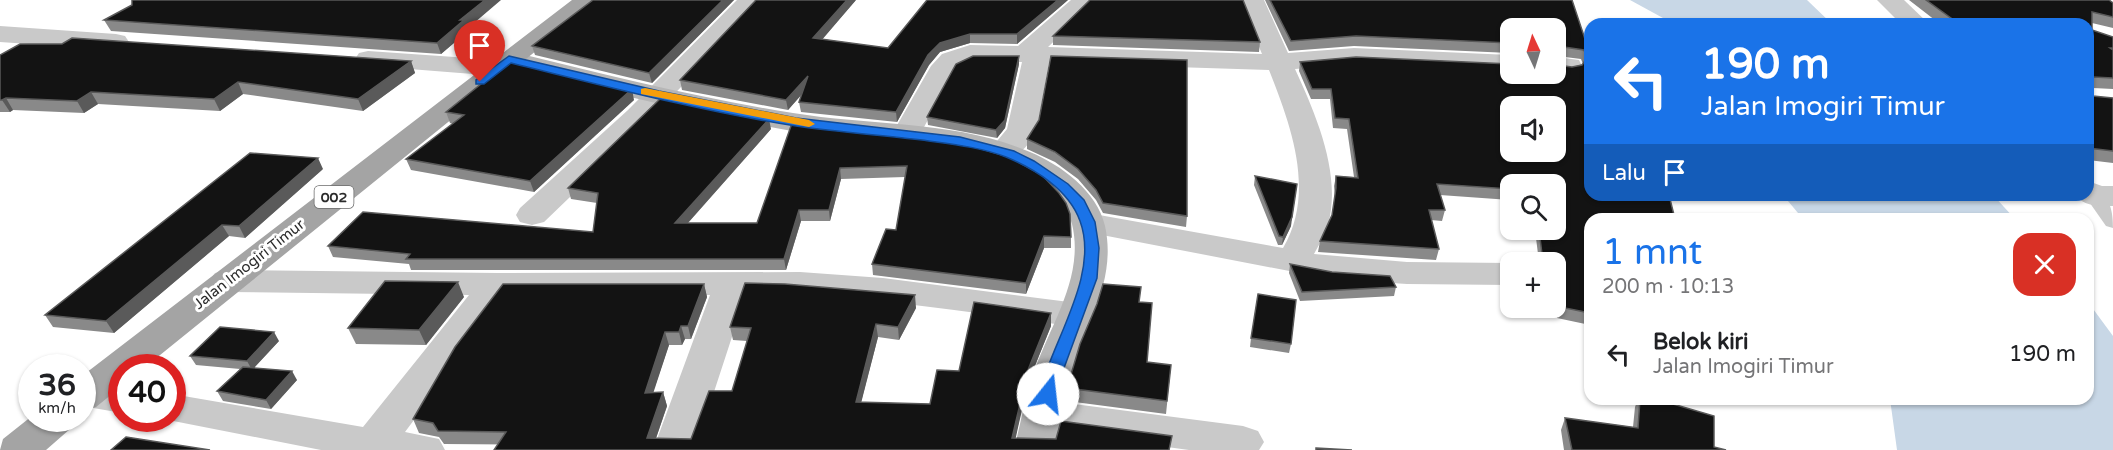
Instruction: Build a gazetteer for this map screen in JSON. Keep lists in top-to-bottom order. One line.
{"streets":{"main road":["002","Jalan Imogiri Timur"]},"north":"top","page":{"map_buttons":"+","turn":["190 m","Jalan Imogiri Timur"],"then":"Lalu","heading":["1 mnt","200 m · 10:13"],"list":[{"name":"Belok kiri","note":"Jalan Imogiri Timur","value":"190 m"}],"speed":"36 km/h","limit":"40"}}
